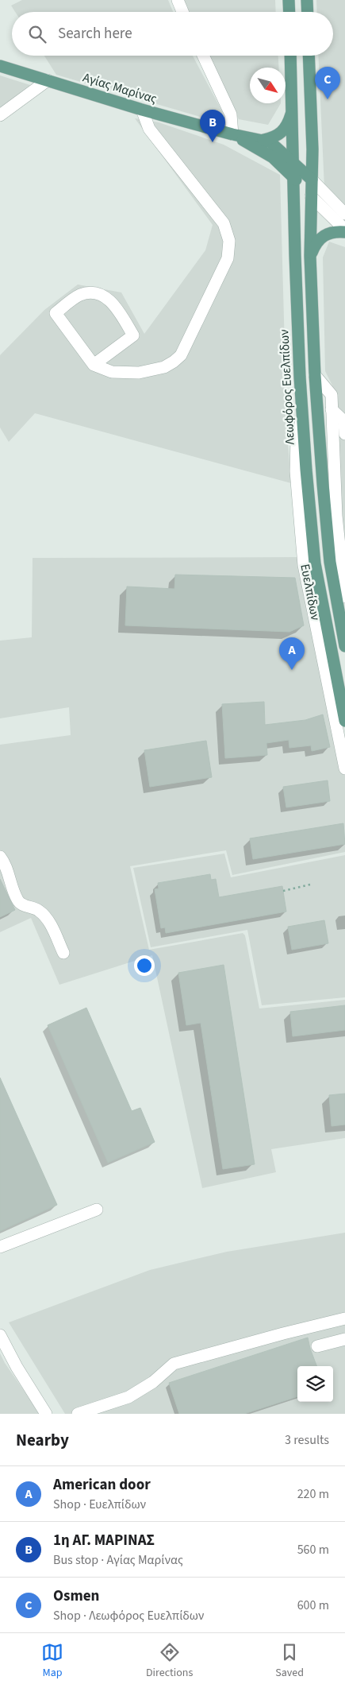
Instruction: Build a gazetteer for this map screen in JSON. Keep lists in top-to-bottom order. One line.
{"streets":{"main road":["Αγίας Μαρίνας","Λεωφόρος Ευελπίδων"],"street":["Ευελπίδων"]},"crossings":[["Αγίας Μαρίνας","Λεωφόρος Ευελπίδων"]],"north":"bottom right","page":{"search":"Search here","pins":["C","B","A"],"heading":["Nearby","3 results"],"list":[{"mark":"A","name":"American door","note":"Shop · Ευελπίδων","value":"220 m"},{"mark":"B","name":"1η ΑΓ. ΜΑΡΙΝΑΣ","note":"Bus stop · Αγίας Μαρίνας","value":"560 m"},{"mark":"C","name":"Osmen","note":"Shop · Λεωφόρος Ευελπίδων","value":"600 m"}],"nav":["Map","Directions","Saved"]}}
